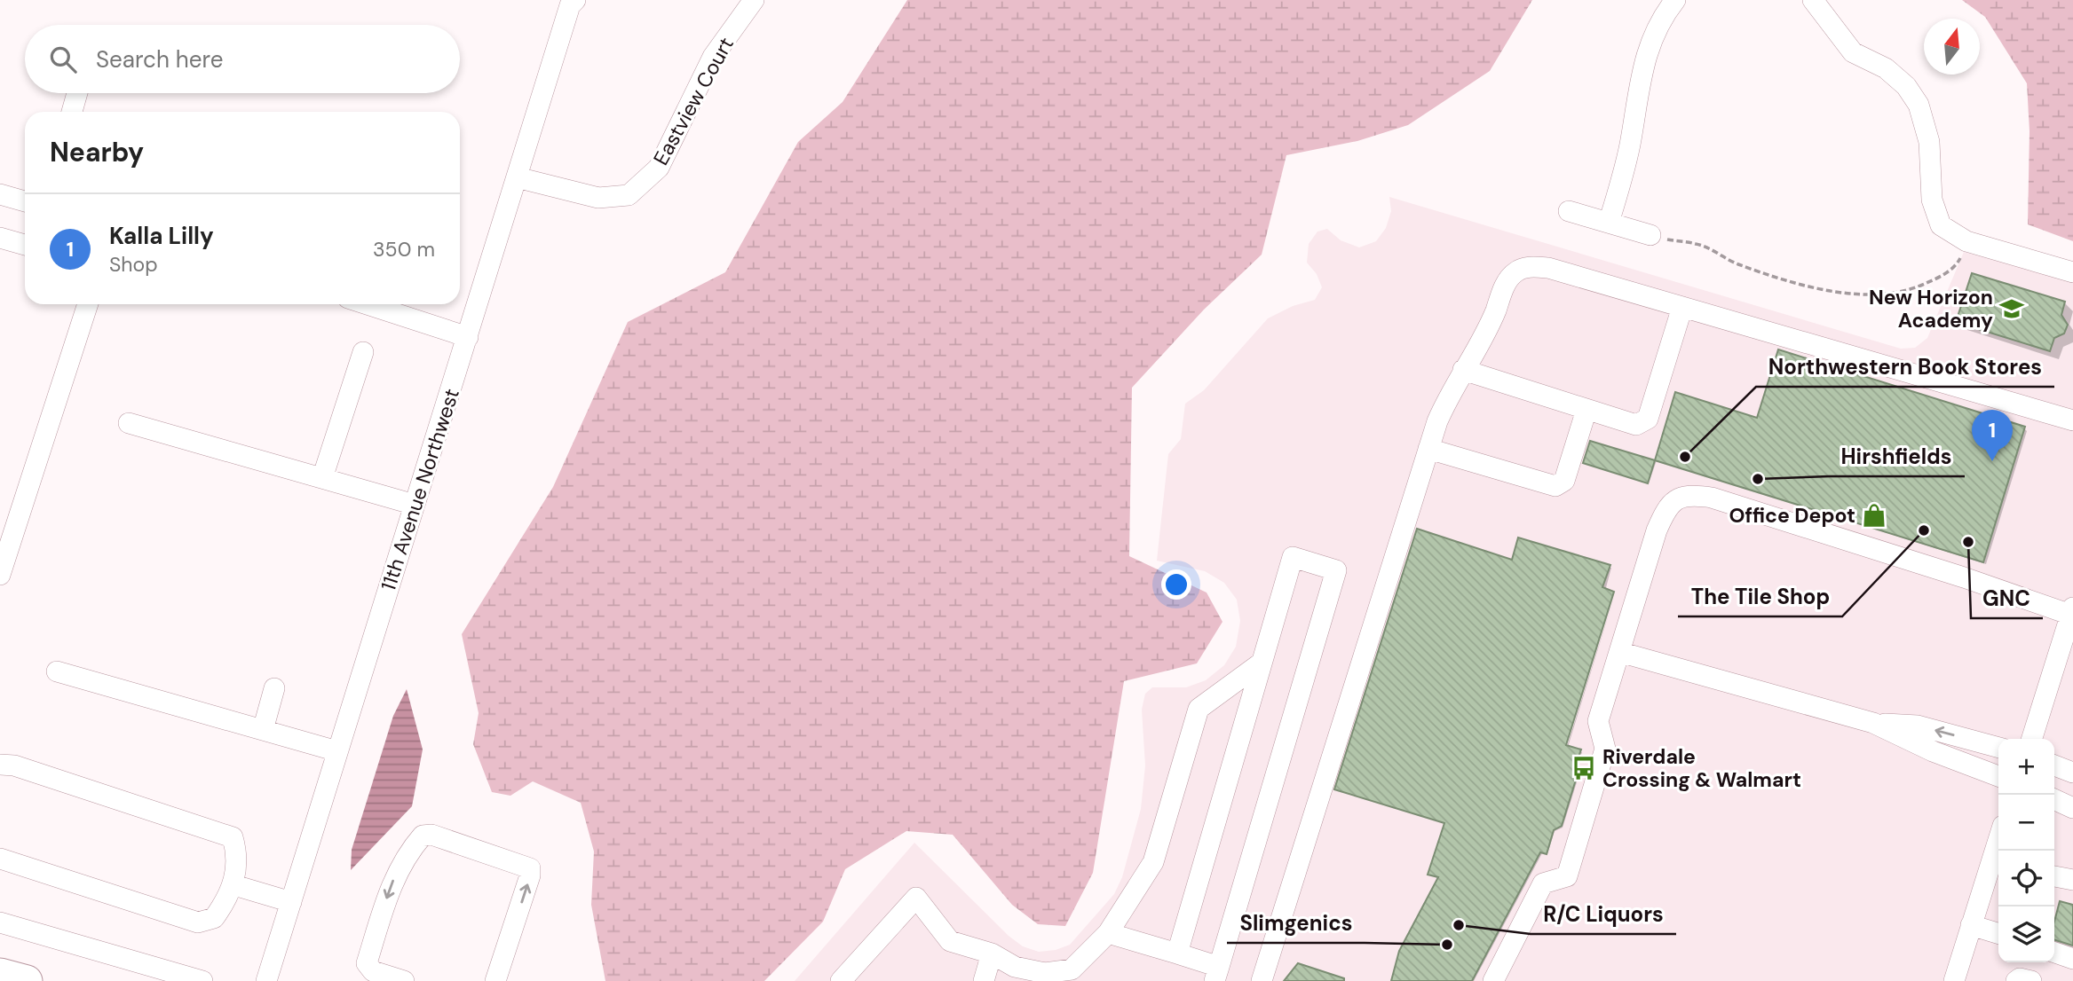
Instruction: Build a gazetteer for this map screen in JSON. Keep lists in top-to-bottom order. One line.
{"streets":{"street":["Eastview Court","11th Avenue Northwest"]},"crossings":[["Eastview Court","11th Avenue Northwest"]],"places":{"school or university":["New Horizon Academy"],"other":["Northwestern Book Stores","Hirshfields","The Tile Shop","GNC","R/C Liquors","Slimgenics"],"shop":["Office Depot"],"bus stop":["Riverdale Crossing & Walmart"]},"north":"top","page":{"search":"Search here","heading":"Nearby","list":[{"mark":"1","name":"Kalla Lilly","note":"Shop","value":"350 m"}],"pins":"1","map_buttons":["+","−"]}}
